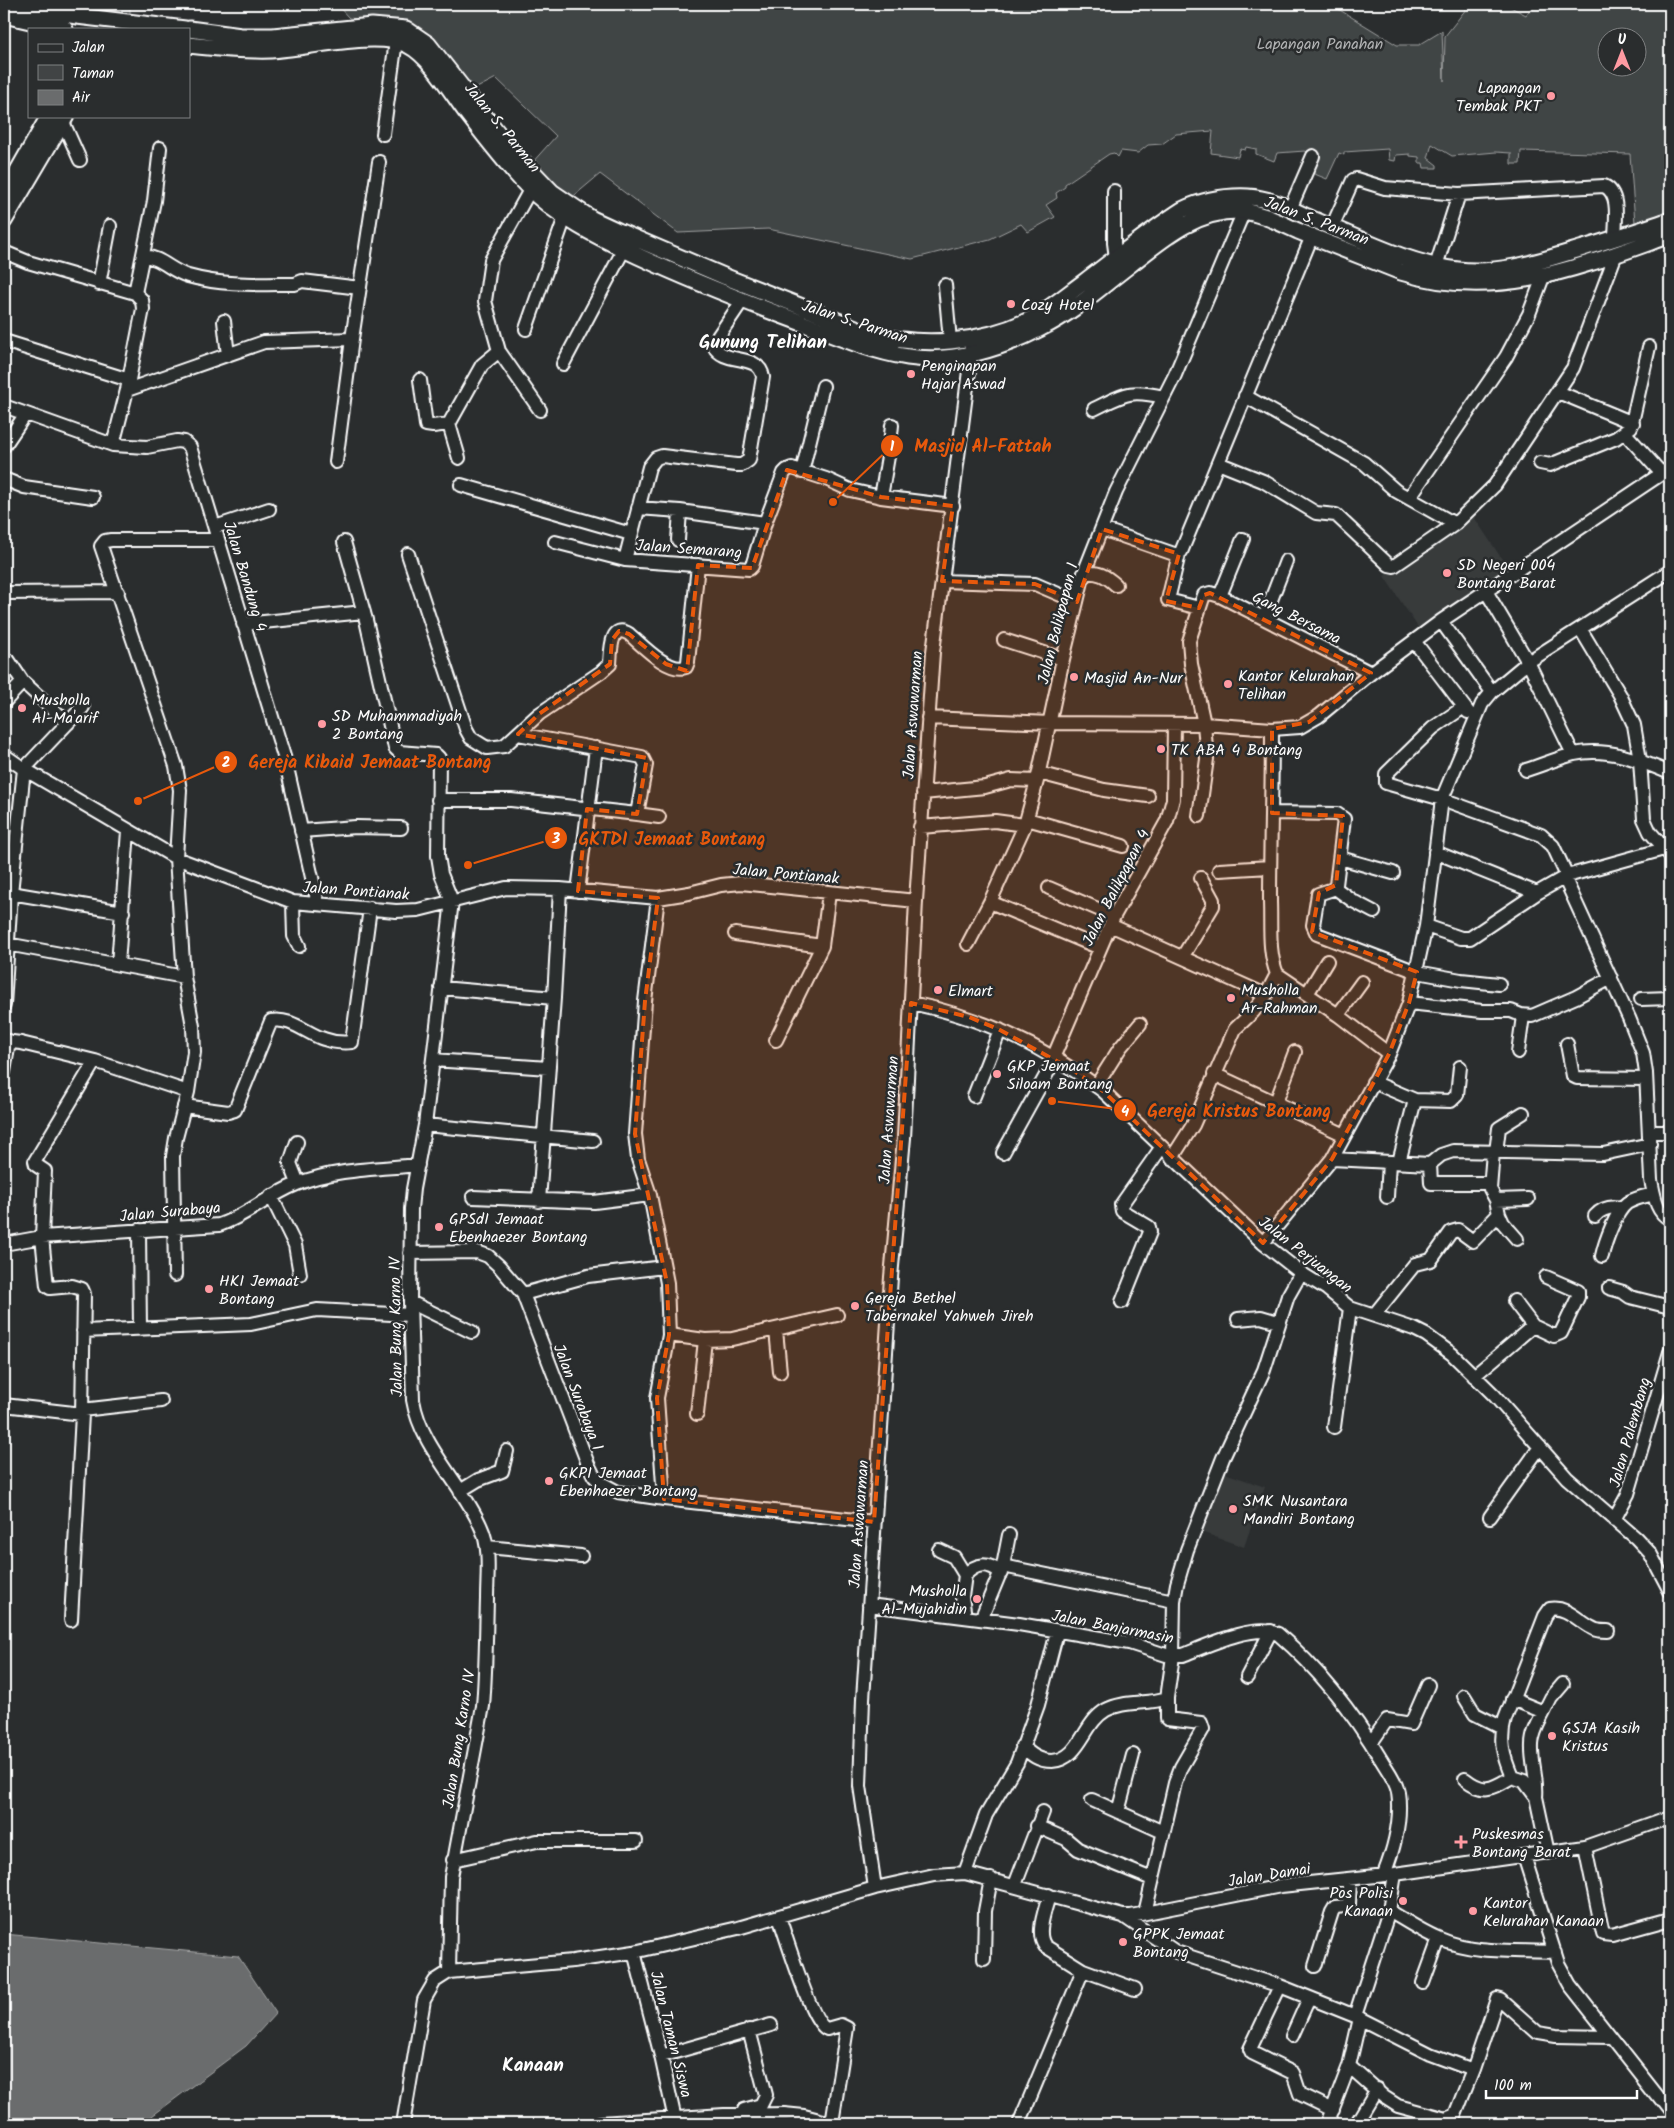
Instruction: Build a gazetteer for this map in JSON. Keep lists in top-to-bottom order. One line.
{"streets":{"main road":["Jalan S. Parman"],"street":["Jalan Semarang","Jalan Bandung 4","Gang Bersama","Jalan Balikpapan 1","Jalan Aswawarman","Jalan Pontianak","Jalan Balikpapan 4","Jalan Surabaya","Jalan Perjuangan","Jalan Bung Karno IV","Jalan Surabaya 1","Jalan Palembang","Jalan Banjarmasin","Jalan Damai","Jalan Taman Siswa"]},"crossings":[["Jalan S. Parman","Jalan Balikpapan 1"],["Jalan S. Parman","Jalan Aswawarman"],["Jalan Bandung 4","Jalan Pontianak"],["Jalan Aswawarman","Jalan Pontianak"],["Jalan Aswawarman","Jalan Perjuangan"],["Jalan Aswawarman","Jalan Surabaya 1"],["Jalan Aswawarman","Jalan Banjarmasin"],["Jalan Aswawarman","Jalan Damai"],["Jalan Pontianak","Jalan Bung Karno IV"],["Jalan Balikpapan 4","Jalan Perjuangan"],["Jalan Surabaya","Jalan Bung Karno IV"],["Jalan Perjuangan","Jalan Palembang"],["Jalan Bung Karno IV","Jalan Surabaya 1"],["Jalan Bung Karno IV","Jalan Damai"],["Jalan Damai","Jalan Taman Siswa"]],"districts":["Gunung Telihan","Kanaan"],"parks":["Lapangan Panahan"],"places":{"other":["Lapangan Tembak PKT","Cozy Hotel","Penginapan Hajar Aswad","Masjid Al-Fattah","SD Negeri 004 Bontang Barat","Masjid An-Nur","Kantor Kelurahan Telihan","Musholla Al-Ma'arif","SD Muhammadiyah 2 Bontang","TK ABA 4 Bontang","Gereja Kibaid Jemaat Bontang","GKTDI Jemaat Bontang","Elmart","Musholla Ar-Rahman","GKP Jemaat Siloam Bontang","Gereja Kristus Bontang","GPSdI Jemaat Ebenhaezer Bontang","HKI Jemaat Bontang","Gereja Bethel Tabernakel Yahweh Jireh","GKPI Jemaat Ebenhaezer Bontang","SMK Nusantara Mandiri Bontang","Musholla Al-Mujahidin","GSJA Kasih Kristus","Pos Polisi Kanaan","Kantor Kelurahan Kanaan","GPPK Jemaat Bontang"],"health":["Puskesmas Bontang Barat"]},"legend":["Jalan","Taman","Air"],"scale_bar":"100 m","north":"top"}
